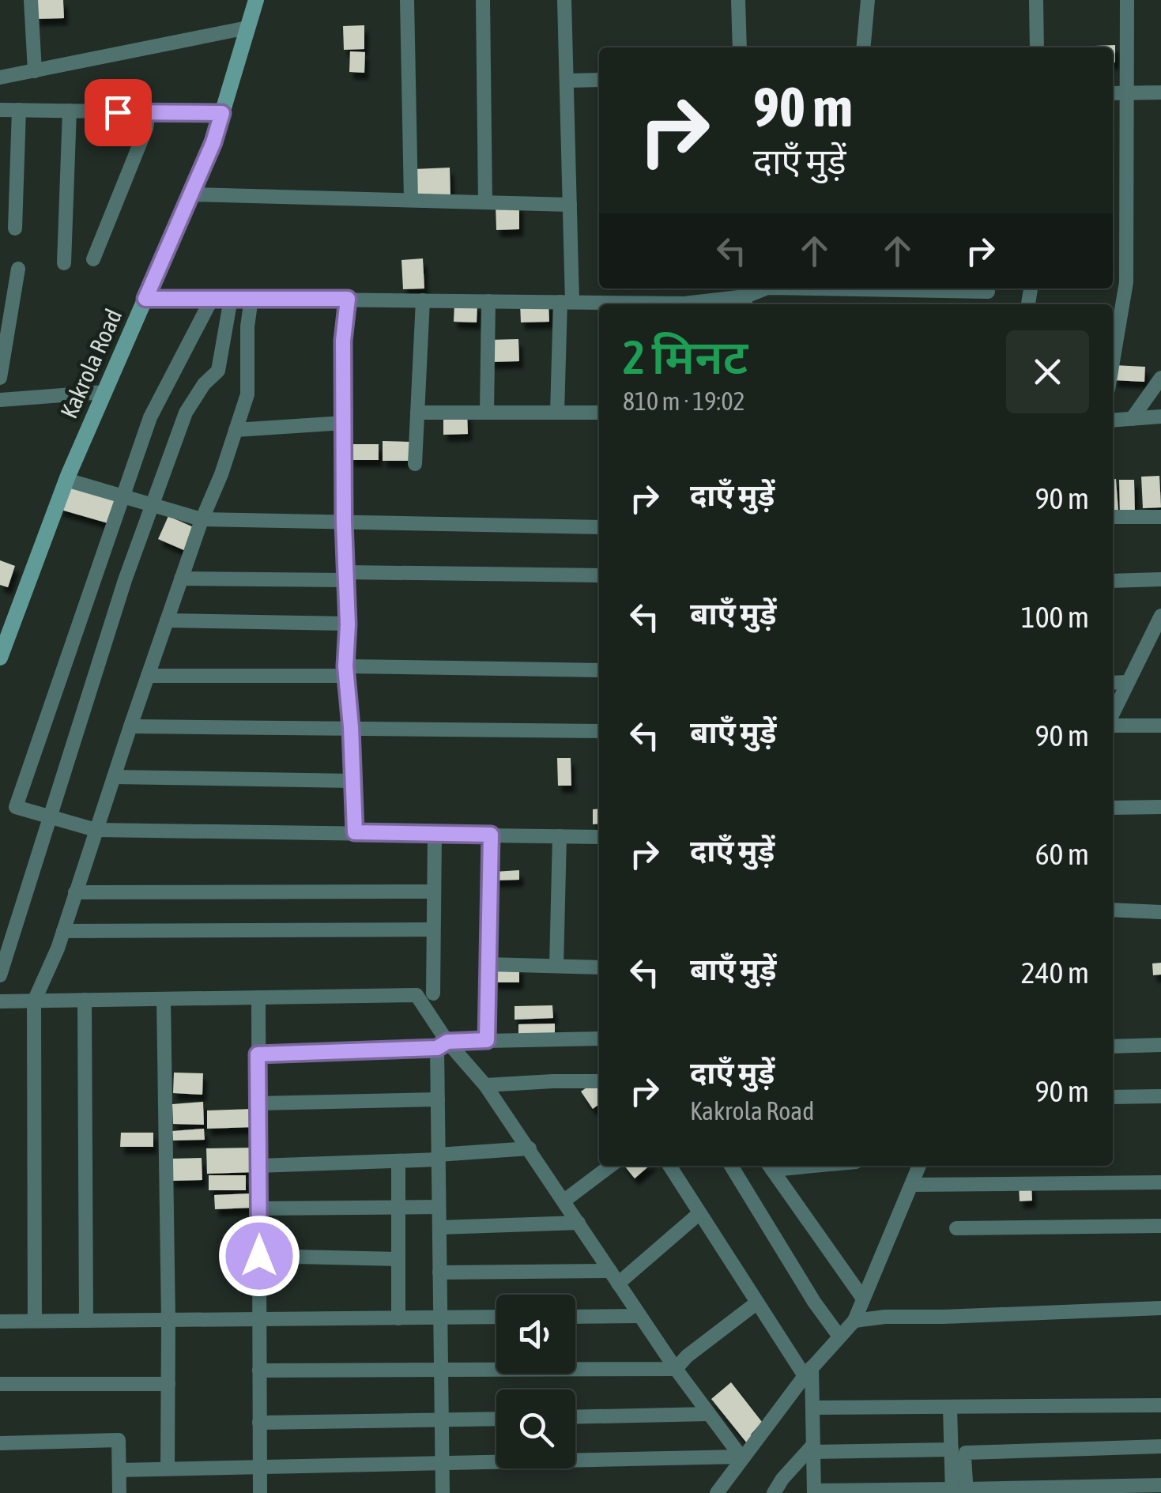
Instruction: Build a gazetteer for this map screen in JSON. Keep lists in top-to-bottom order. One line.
{"streets":{"street":["Kakrola Road"]},"page":{"turn":["90 m","दाएँ मुड़ें"],"heading":["2 मिनट","810 m · 19:02"],"list":[{"name":"दाएँ मुड़ें","value":"90 m"},{"name":"बाएँ मुड़ें","value":"100 m"},{"name":"बाएँ मुड़ें","value":"90 m"},{"name":"दाएँ मुड़ें","value":"60 m"},{"name":"बाएँ मुड़ें","value":"240 m"},{"name":"दाएँ मुड़ें","note":"Kakrola Road","value":"90 m"}]}}
